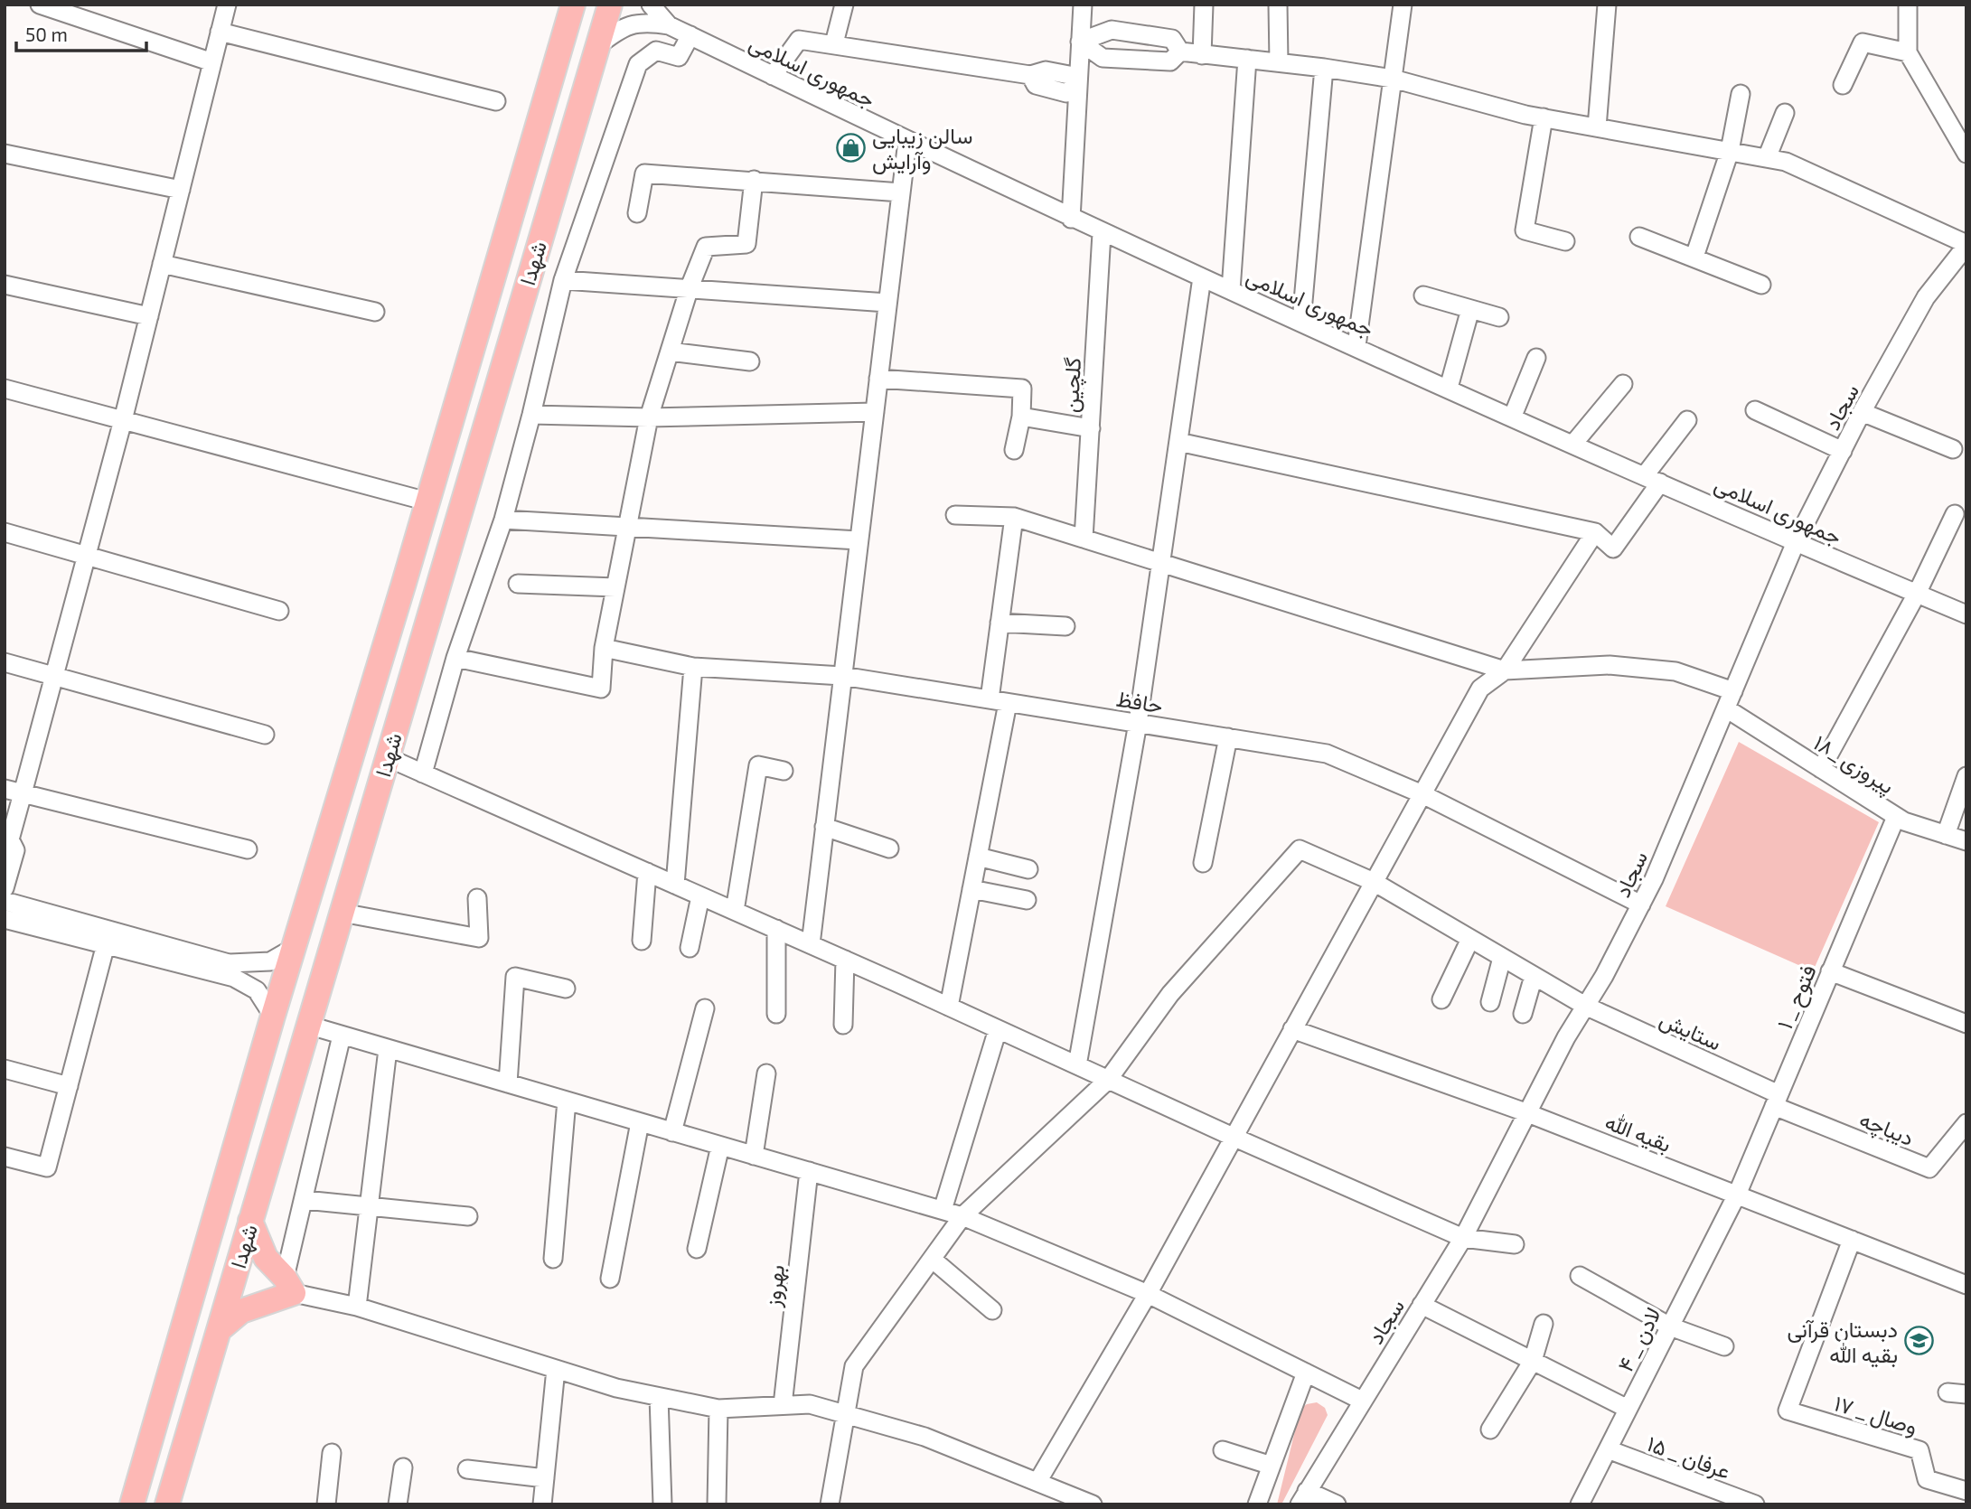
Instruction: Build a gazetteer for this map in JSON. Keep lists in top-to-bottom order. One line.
{"streets":{"main road":["شهدا"],"street":["جمهوری اسلامی","گلچین","سجاد","حافظ","پیروزی _۱۸","فتوح _ ۱","ستایش","دیباچه","بقیه الله","بهروز","لادن _ ۴","وصال _ ۱۷","عرفان _ ۱۵"]},"crossings":[["جمهوری اسلامی","گلچین"],["جمهوری اسلامی","سجاد"],["سجاد","حافظ"],["سجاد","پیروزی _۱۸"],["سجاد","ستایش"],["سجاد","بقیه الله"],["پیروزی _۱۸","فتوح _ ۱"],["فتوح _ ۱","ستایش"],["فتوح _ ۱","دیباچه"],["فتوح _ ۱","بقیه الله"],["فتوح _ ۱","لادن _ ۴"],["ستایش","دیباچه"],["بقیه الله","لادن _ ۴"],["بقیه الله","وصال _ ۱۷"],["لادن _ ۴","عرفان _ ۱۵"]],"places":{"shop":["سالن زیبایی وآرایش"],"school or university":["دبستان قرآنی بقیه الله"]},"scale_bar":"50 m"}
